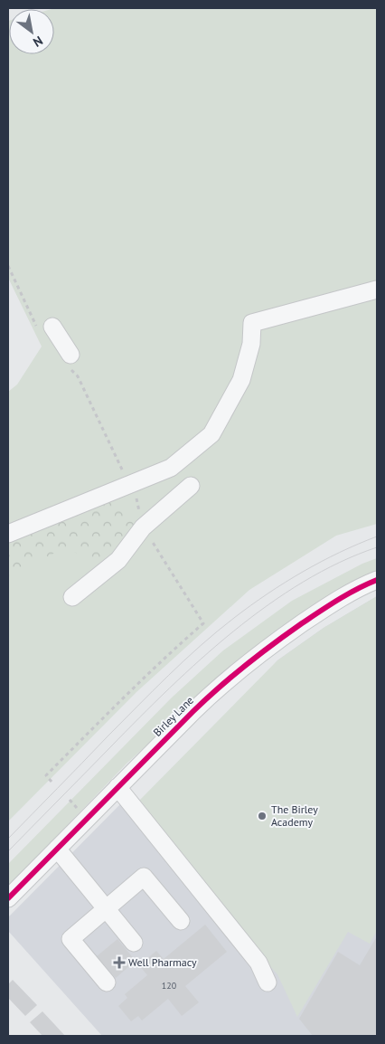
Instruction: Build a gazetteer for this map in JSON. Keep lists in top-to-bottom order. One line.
{"streets":{"street":["Birley Lane"]},"places":{"other":["The Birley Academy"],"health":["Well Pharmacy"]},"house_numbers":["120"],"north":"bottom right"}
